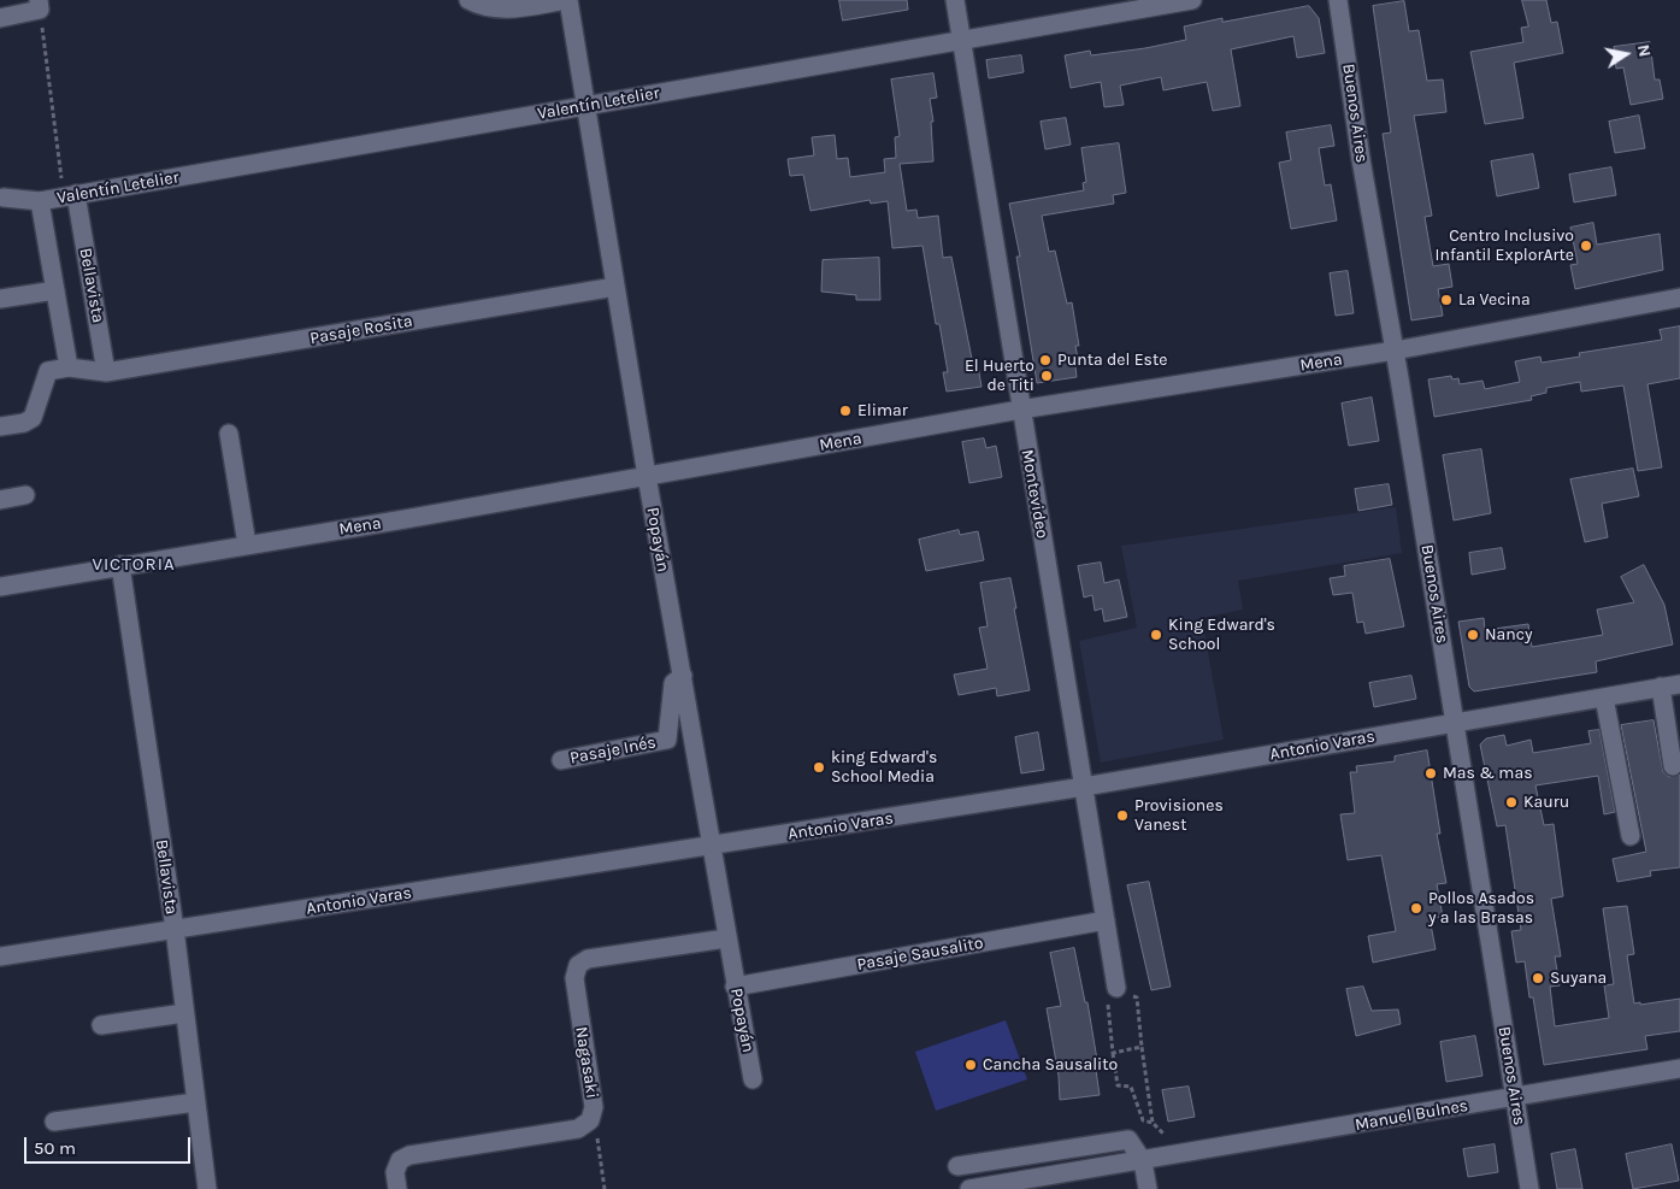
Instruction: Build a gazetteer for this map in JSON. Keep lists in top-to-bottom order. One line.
{"streets":{"street":["Valentín Letelier","Buenos Aires","Bellavista","Pasaje Rosita","Mena","Montevideo","Popayán","Antonio Varas","Pasaje Inés","Pasaje Sausalito","Nagasaki","Manuel Bulnes"]},"crossings":[["Valentín Letelier","Bellavista"],["Valentín Letelier","Montevideo"],["Valentín Letelier","Popayán"],["Buenos Aires","Mena"],["Buenos Aires","Antonio Varas"],["Buenos Aires","Manuel Bulnes"],["Bellavista","Pasaje Rosita"],["Bellavista","Mena"],["Bellavista","Antonio Varas"],["Pasaje Rosita","Popayán"],["Mena","Montevideo"],["Mena","Popayán"],["Montevideo","Antonio Varas"],["Montevideo","Pasaje Sausalito"],["Popayán","Antonio Varas"],["Popayán","Pasaje Inés"],["Popayán","Pasaje Sausalito"],["Popayán","Nagasaki"]],"districts":["VICTORIA"],"places":["Centro Inclusivo Infantil ExplorArte","La Vecina","Punta del Este","El Huerto de Titi","Elimar","King Edward's School","Nancy","king Edward's School Media","Mas & mas","Kauru","Provisiones Vanest","Pollos Asados y a las Brasas","Suyana","Cancha Sausalito"],"scale_bar":"50 m","north":"right"}
